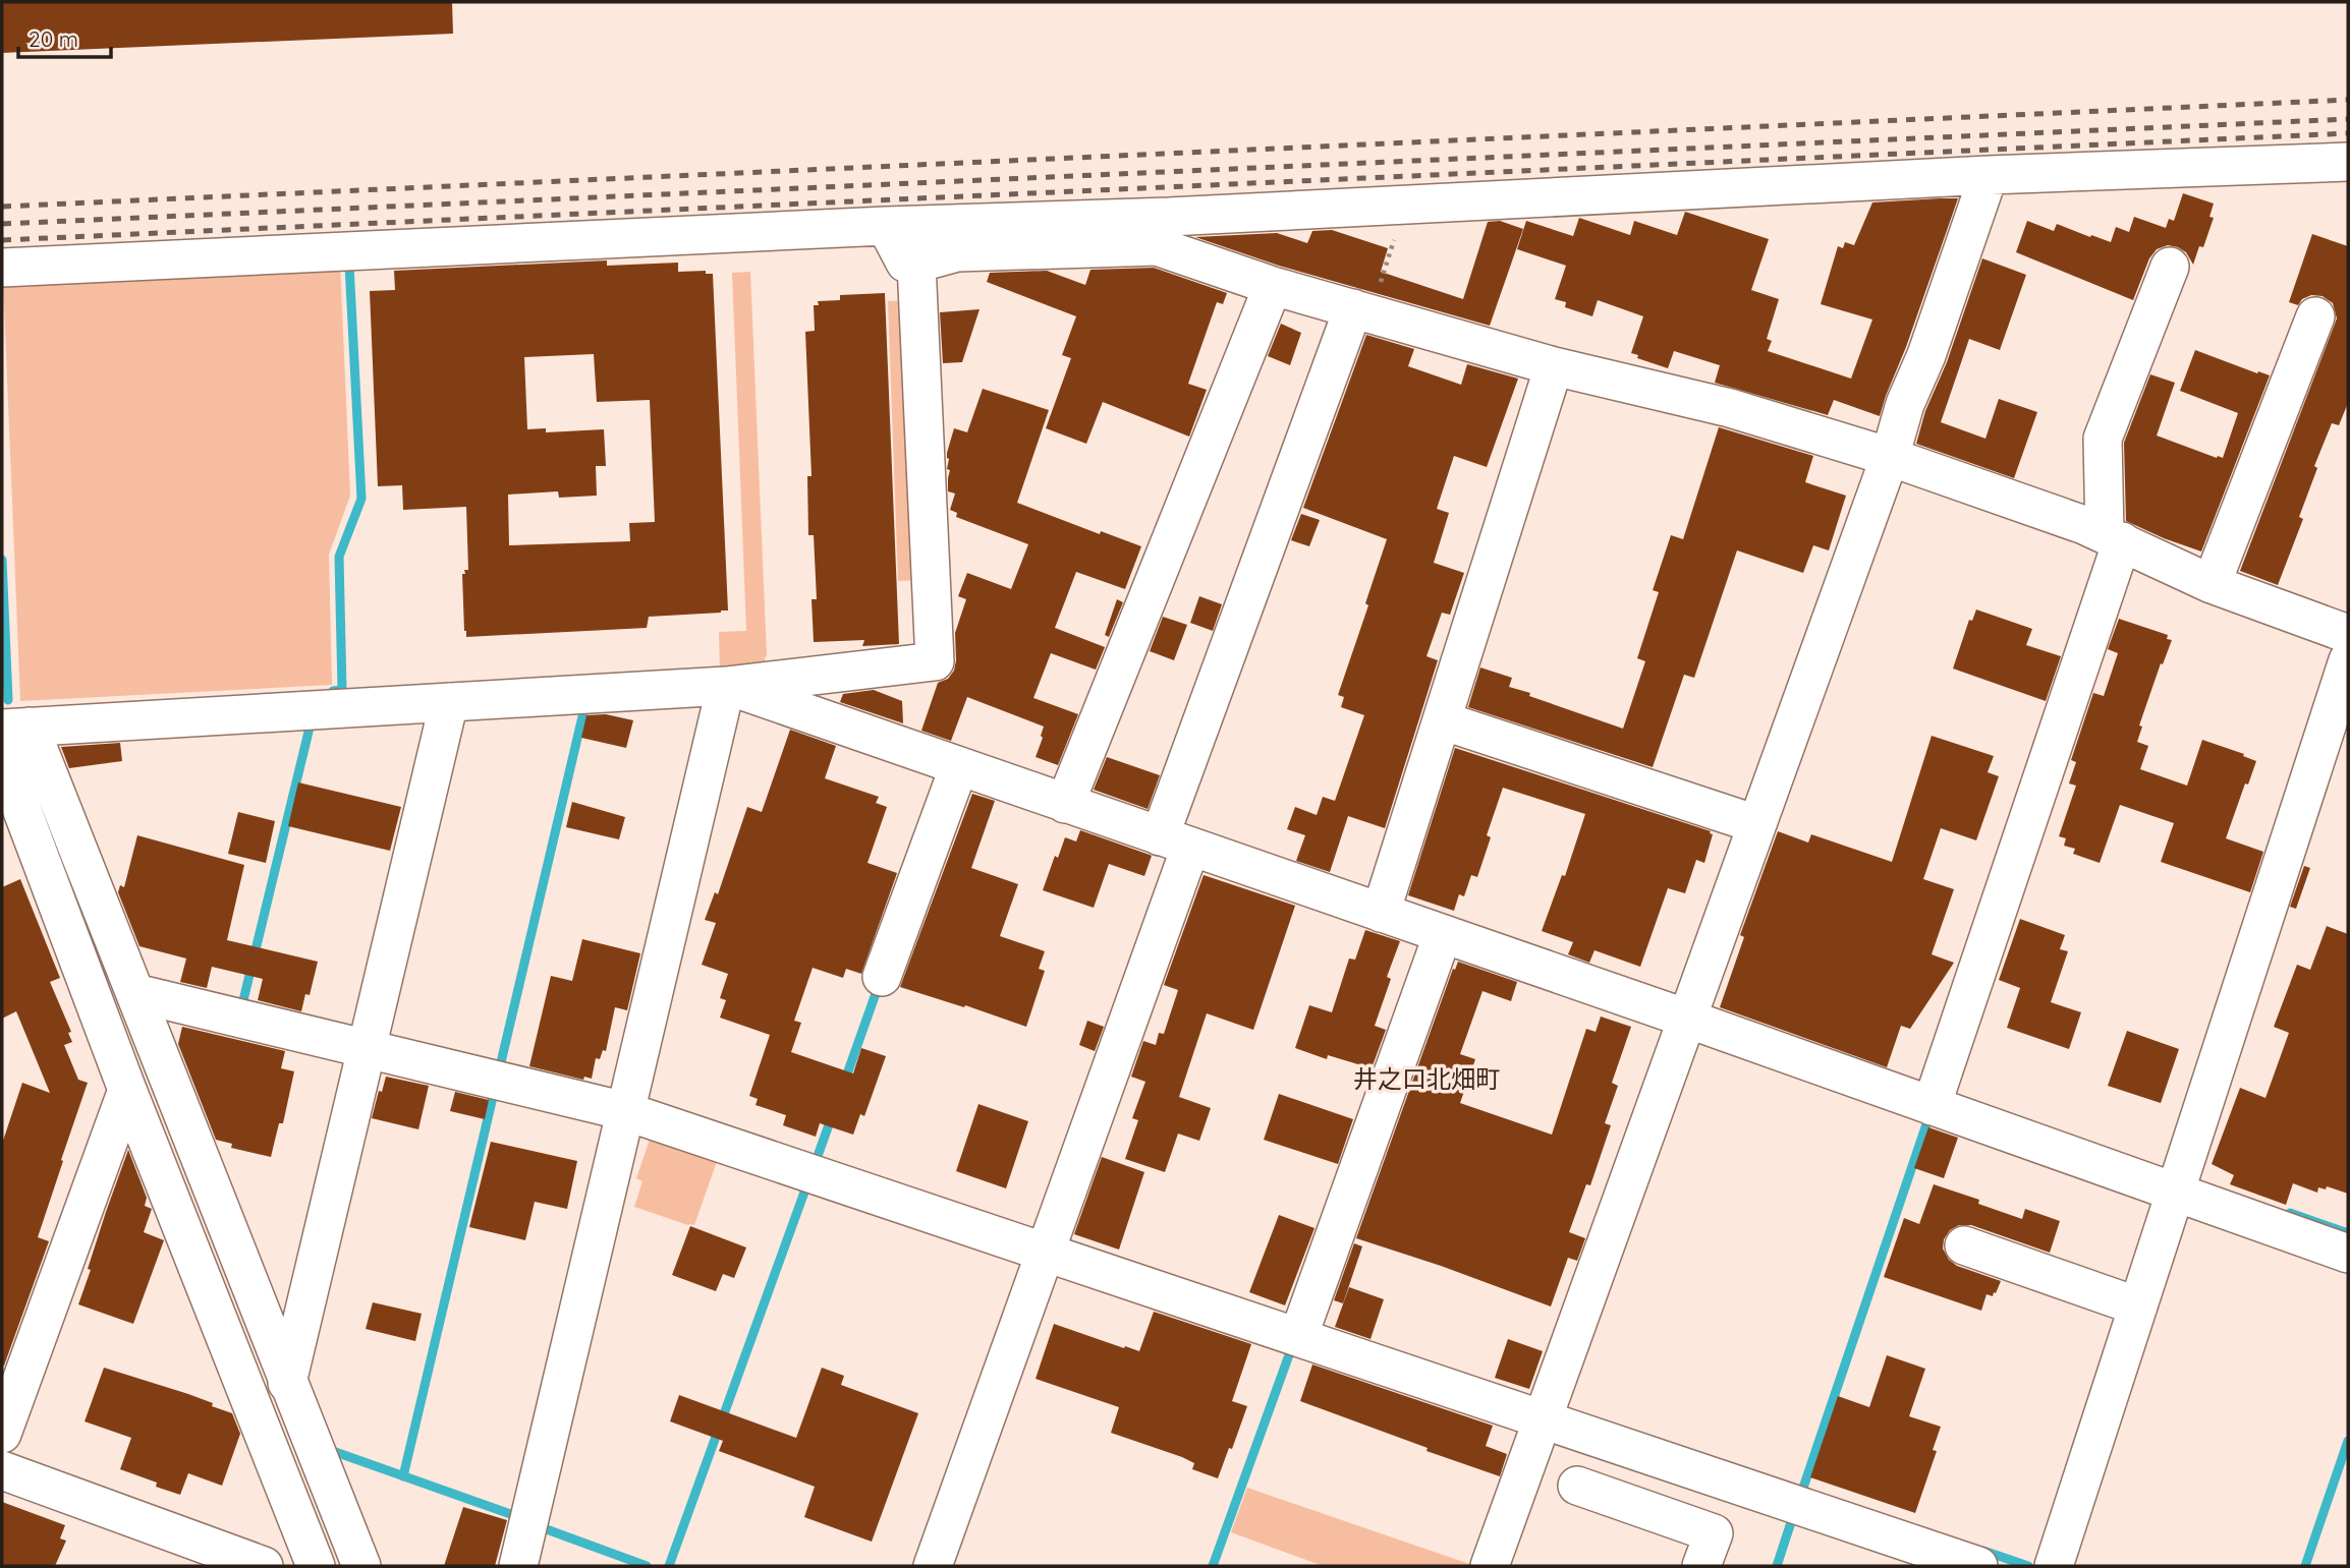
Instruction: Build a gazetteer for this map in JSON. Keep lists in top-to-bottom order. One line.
{"districts":["井之口北畑町"],"scale_bar":"20 m"}
